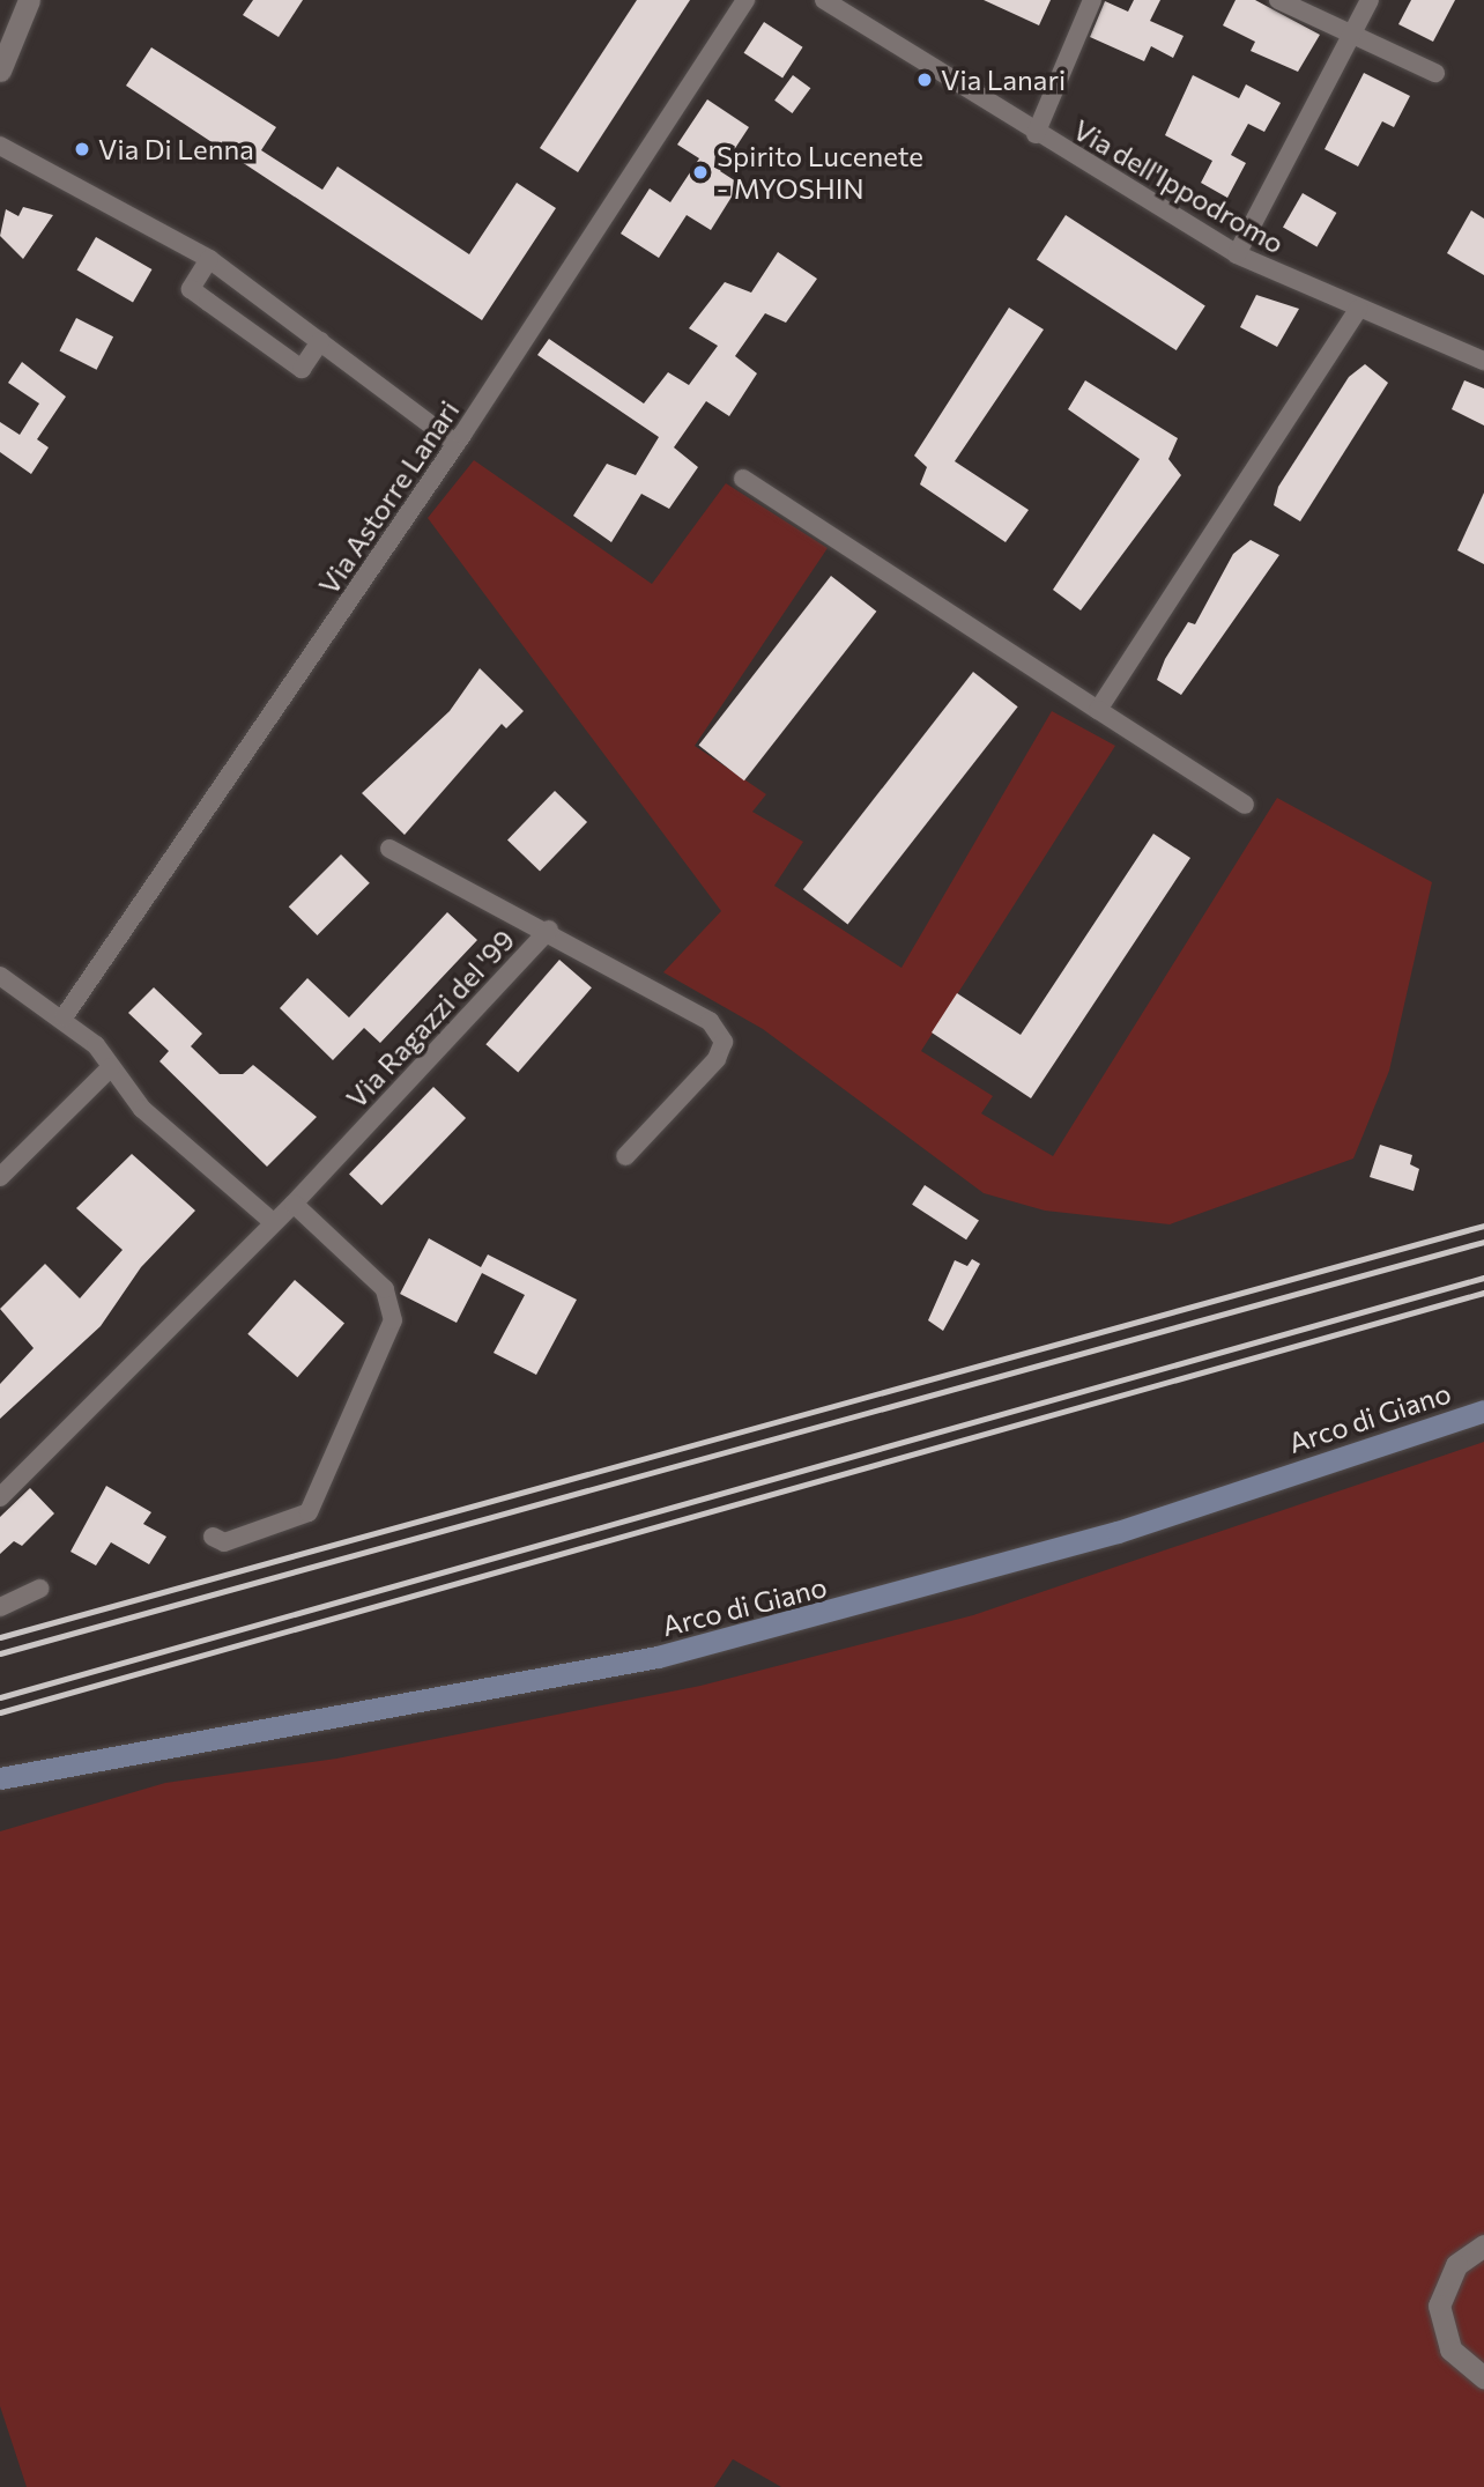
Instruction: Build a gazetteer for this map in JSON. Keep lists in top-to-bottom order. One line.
{"streets":{"main road":["Arco di Giano"],"street":["Via dell'Ippodromo","Via Astorre Lanari","Via Ragazzi del '99"]},"places":["Via Lanari","Via Di Lenna","Spirito Lucenete - MYOSHIN"]}
